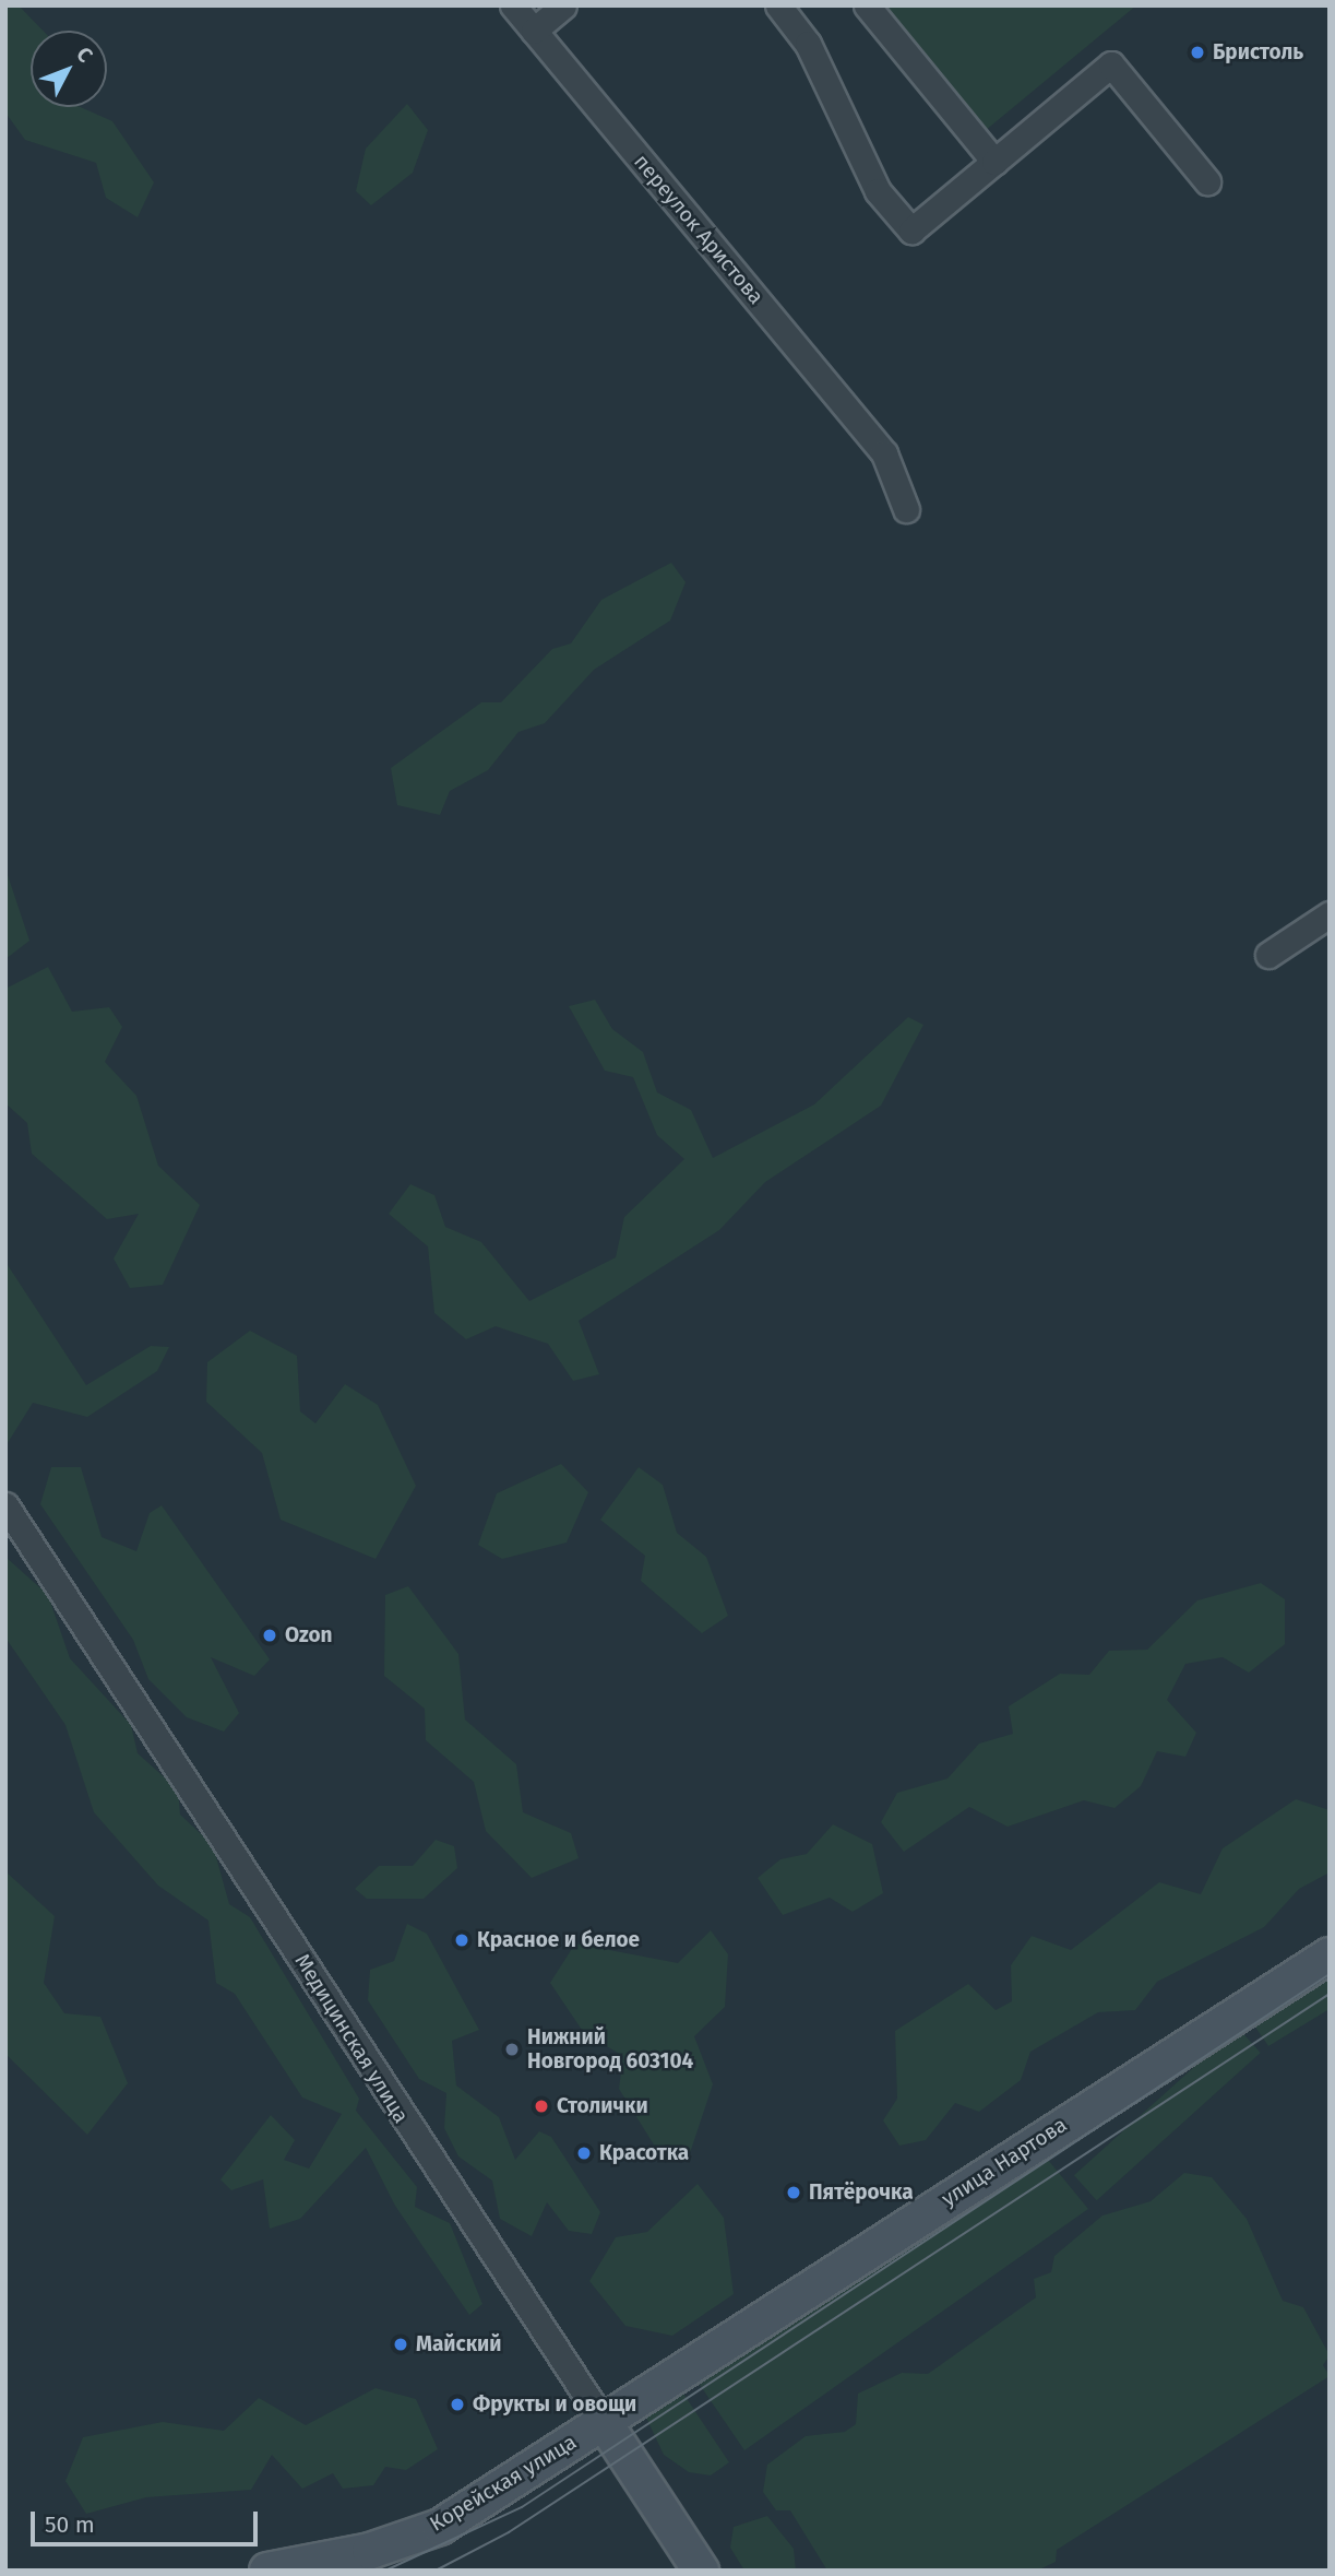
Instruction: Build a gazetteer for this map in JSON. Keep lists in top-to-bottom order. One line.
{"streets":{"street":["переулок Аристова","Медицинская улица","улица Нартова","Корейская улица"]},"crossings":[["Медицинская улица","улица Нартова"],["Медицинская улица","Корейская улица"],["улица Нартова","Корейская улица"]],"places":["Бристоль","Ozon","Красное и белое","Нижний Новгород 603104","Столички","Красотка","Пятёрочка","Майский","Фрукты и овощи"],"scale_bar":"50 m","north":"top right"}
